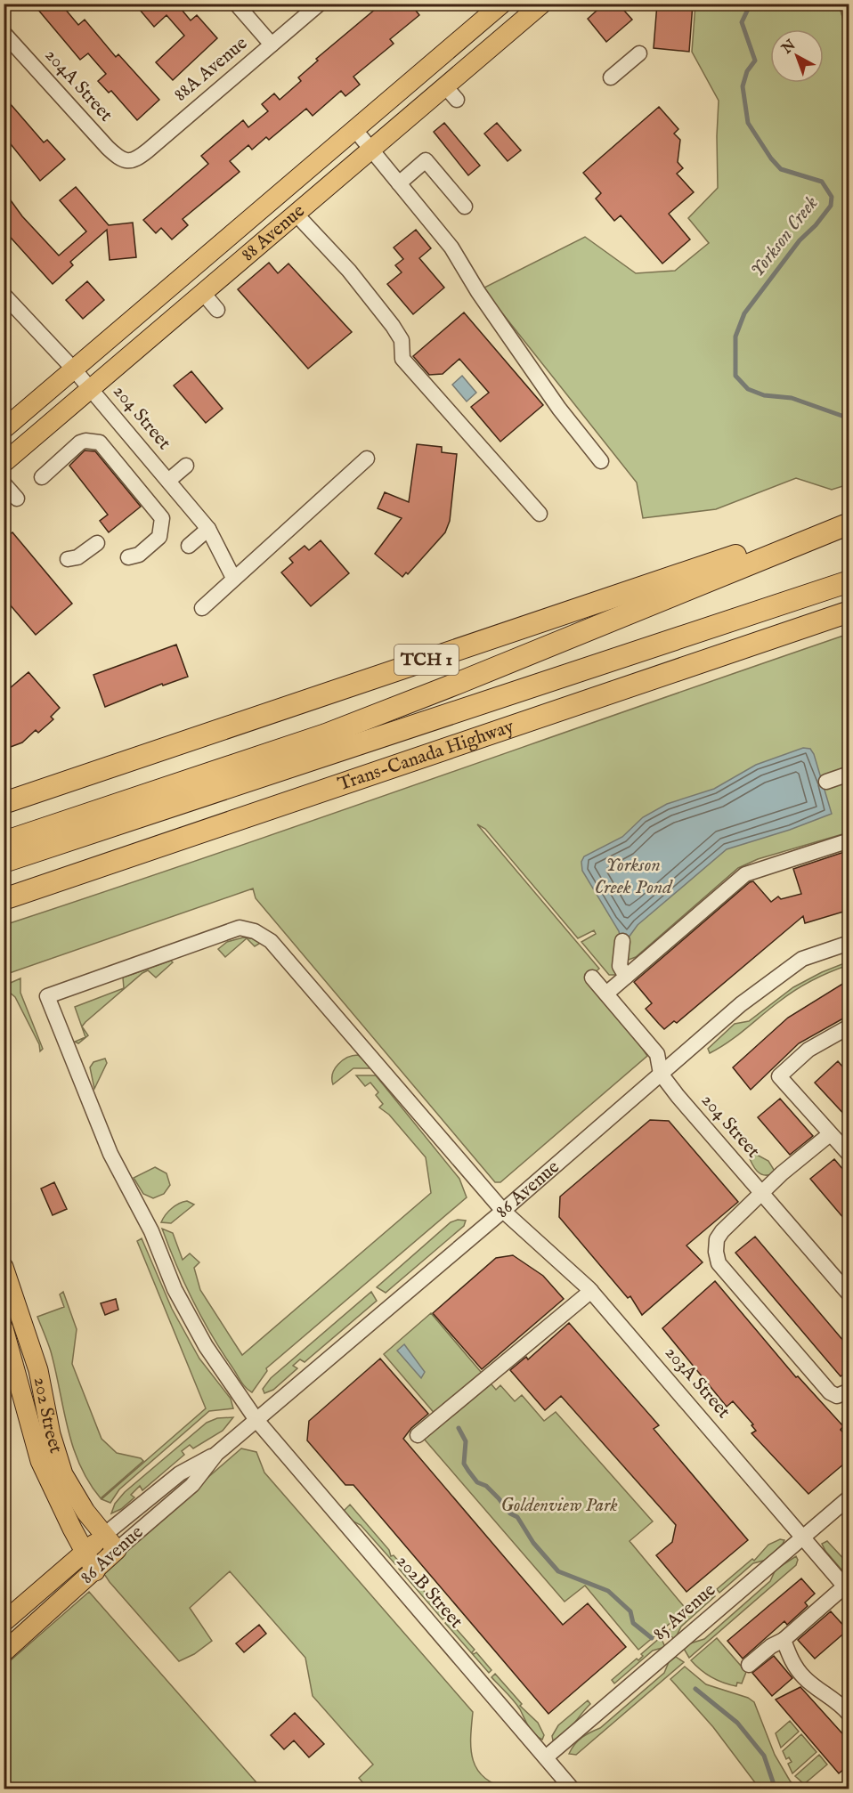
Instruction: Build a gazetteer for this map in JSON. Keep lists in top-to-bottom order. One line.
{"streets":{"highway":["TCH 1","Trans-Canada Highway"],"main road":["88 Avenue","86 Avenue","202 Street"],"street":["88A Avenue","204A Street","204 Street","203A Street","202B Street","85 Avenue"]},"crossings":[["88A Avenue","204A Street"],["88 Avenue","204 Street"],["204 Street","86 Avenue"],["86 Avenue","203A Street"],["86 Avenue","202 Street"],["86 Avenue","202B Street"],["203A Street","202B Street"],["203A Street","85 Avenue"],["202B Street","85 Avenue"]],"water":["Yorkson Creek","Yorkson Creek Pond"],"parks":["Goldenview Park"],"north":"top left"}
